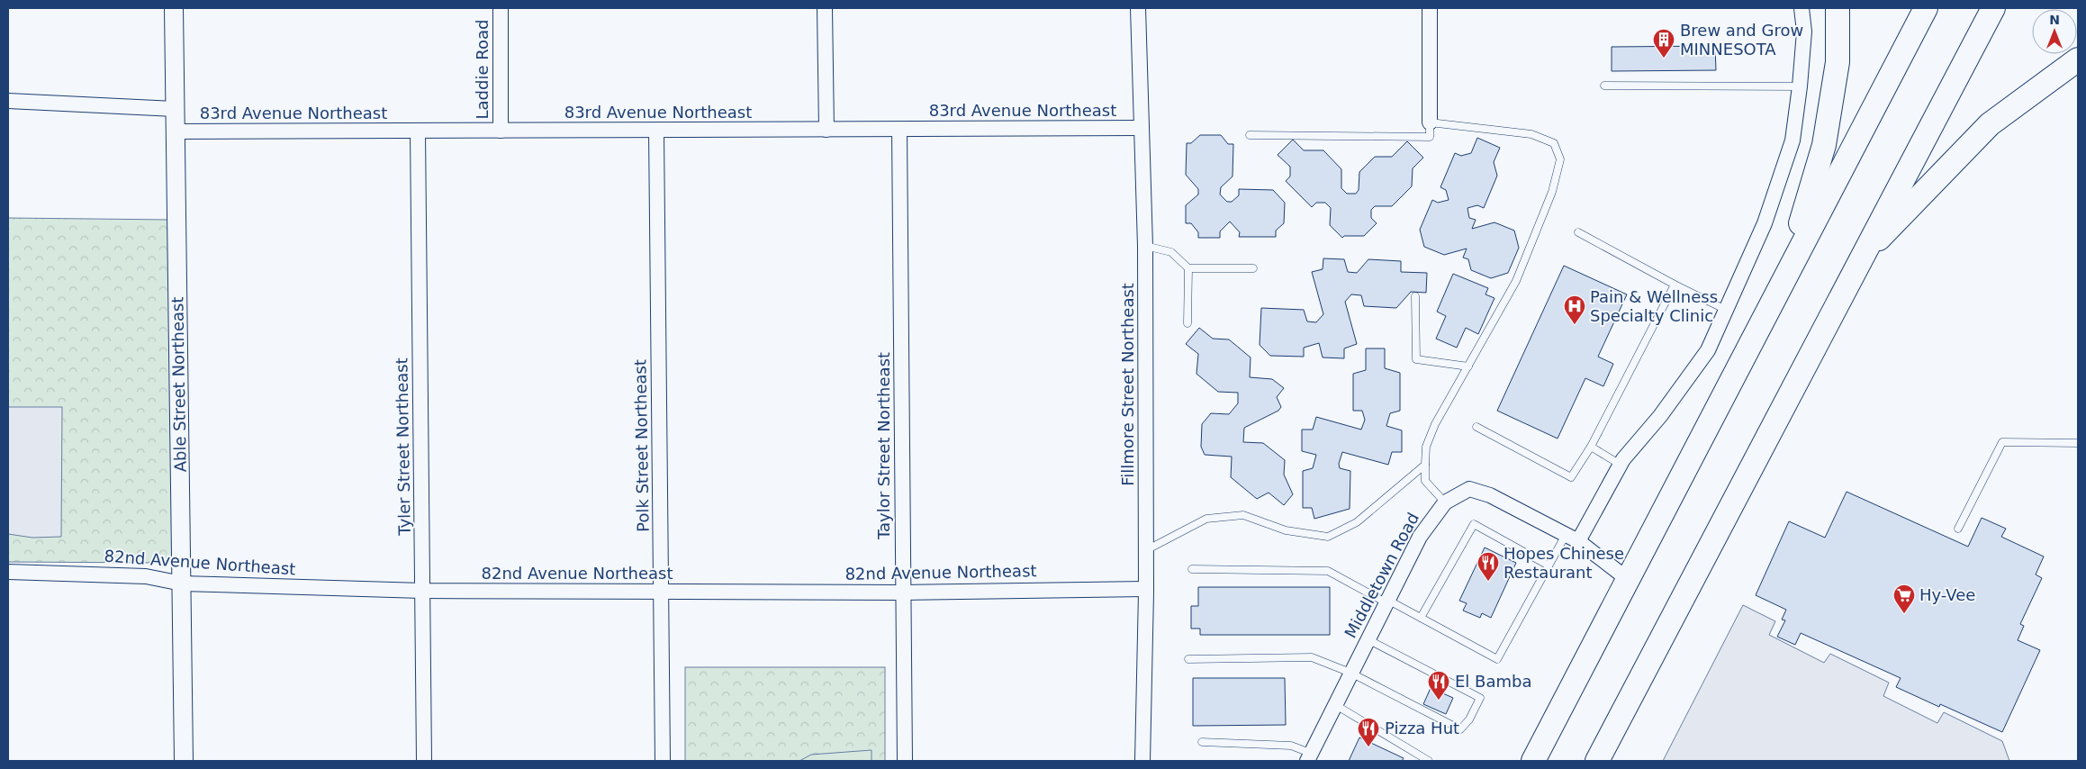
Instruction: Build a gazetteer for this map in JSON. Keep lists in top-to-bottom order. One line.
{"streets":{"street":["Laddie Road","83rd Avenue Northeast","Able Street Northeast","Fillmore Street Northeast","Polk Street Northeast","Taylor Street Northeast","Tyler Street Northeast","82nd Avenue Northeast","Middletown Road"]},"crossings":[["Laddie Road","83rd Avenue Northeast"],["83rd Avenue Northeast","Able Street Northeast"],["83rd Avenue Northeast","Fillmore Street Northeast"],["83rd Avenue Northeast","Polk Street Northeast"],["83rd Avenue Northeast","Taylor Street Northeast"],["83rd Avenue Northeast","Tyler Street Northeast"],["Able Street Northeast","82nd Avenue Northeast"],["Fillmore Street Northeast","82nd Avenue Northeast"],["Polk Street Northeast","82nd Avenue Northeast"],["Taylor Street Northeast","82nd Avenue Northeast"],["Tyler Street Northeast","82nd Avenue Northeast"]],"places":{"building":["Brew and Grow MINNESOTA"],"hospital":["Pain & Wellness Specialty Clinic"],"restaurant":["Hopes Chinese Restaurant","El Bamba","Pizza Hut"],"supermarket":["Hy-Vee"]},"north":"top"}
